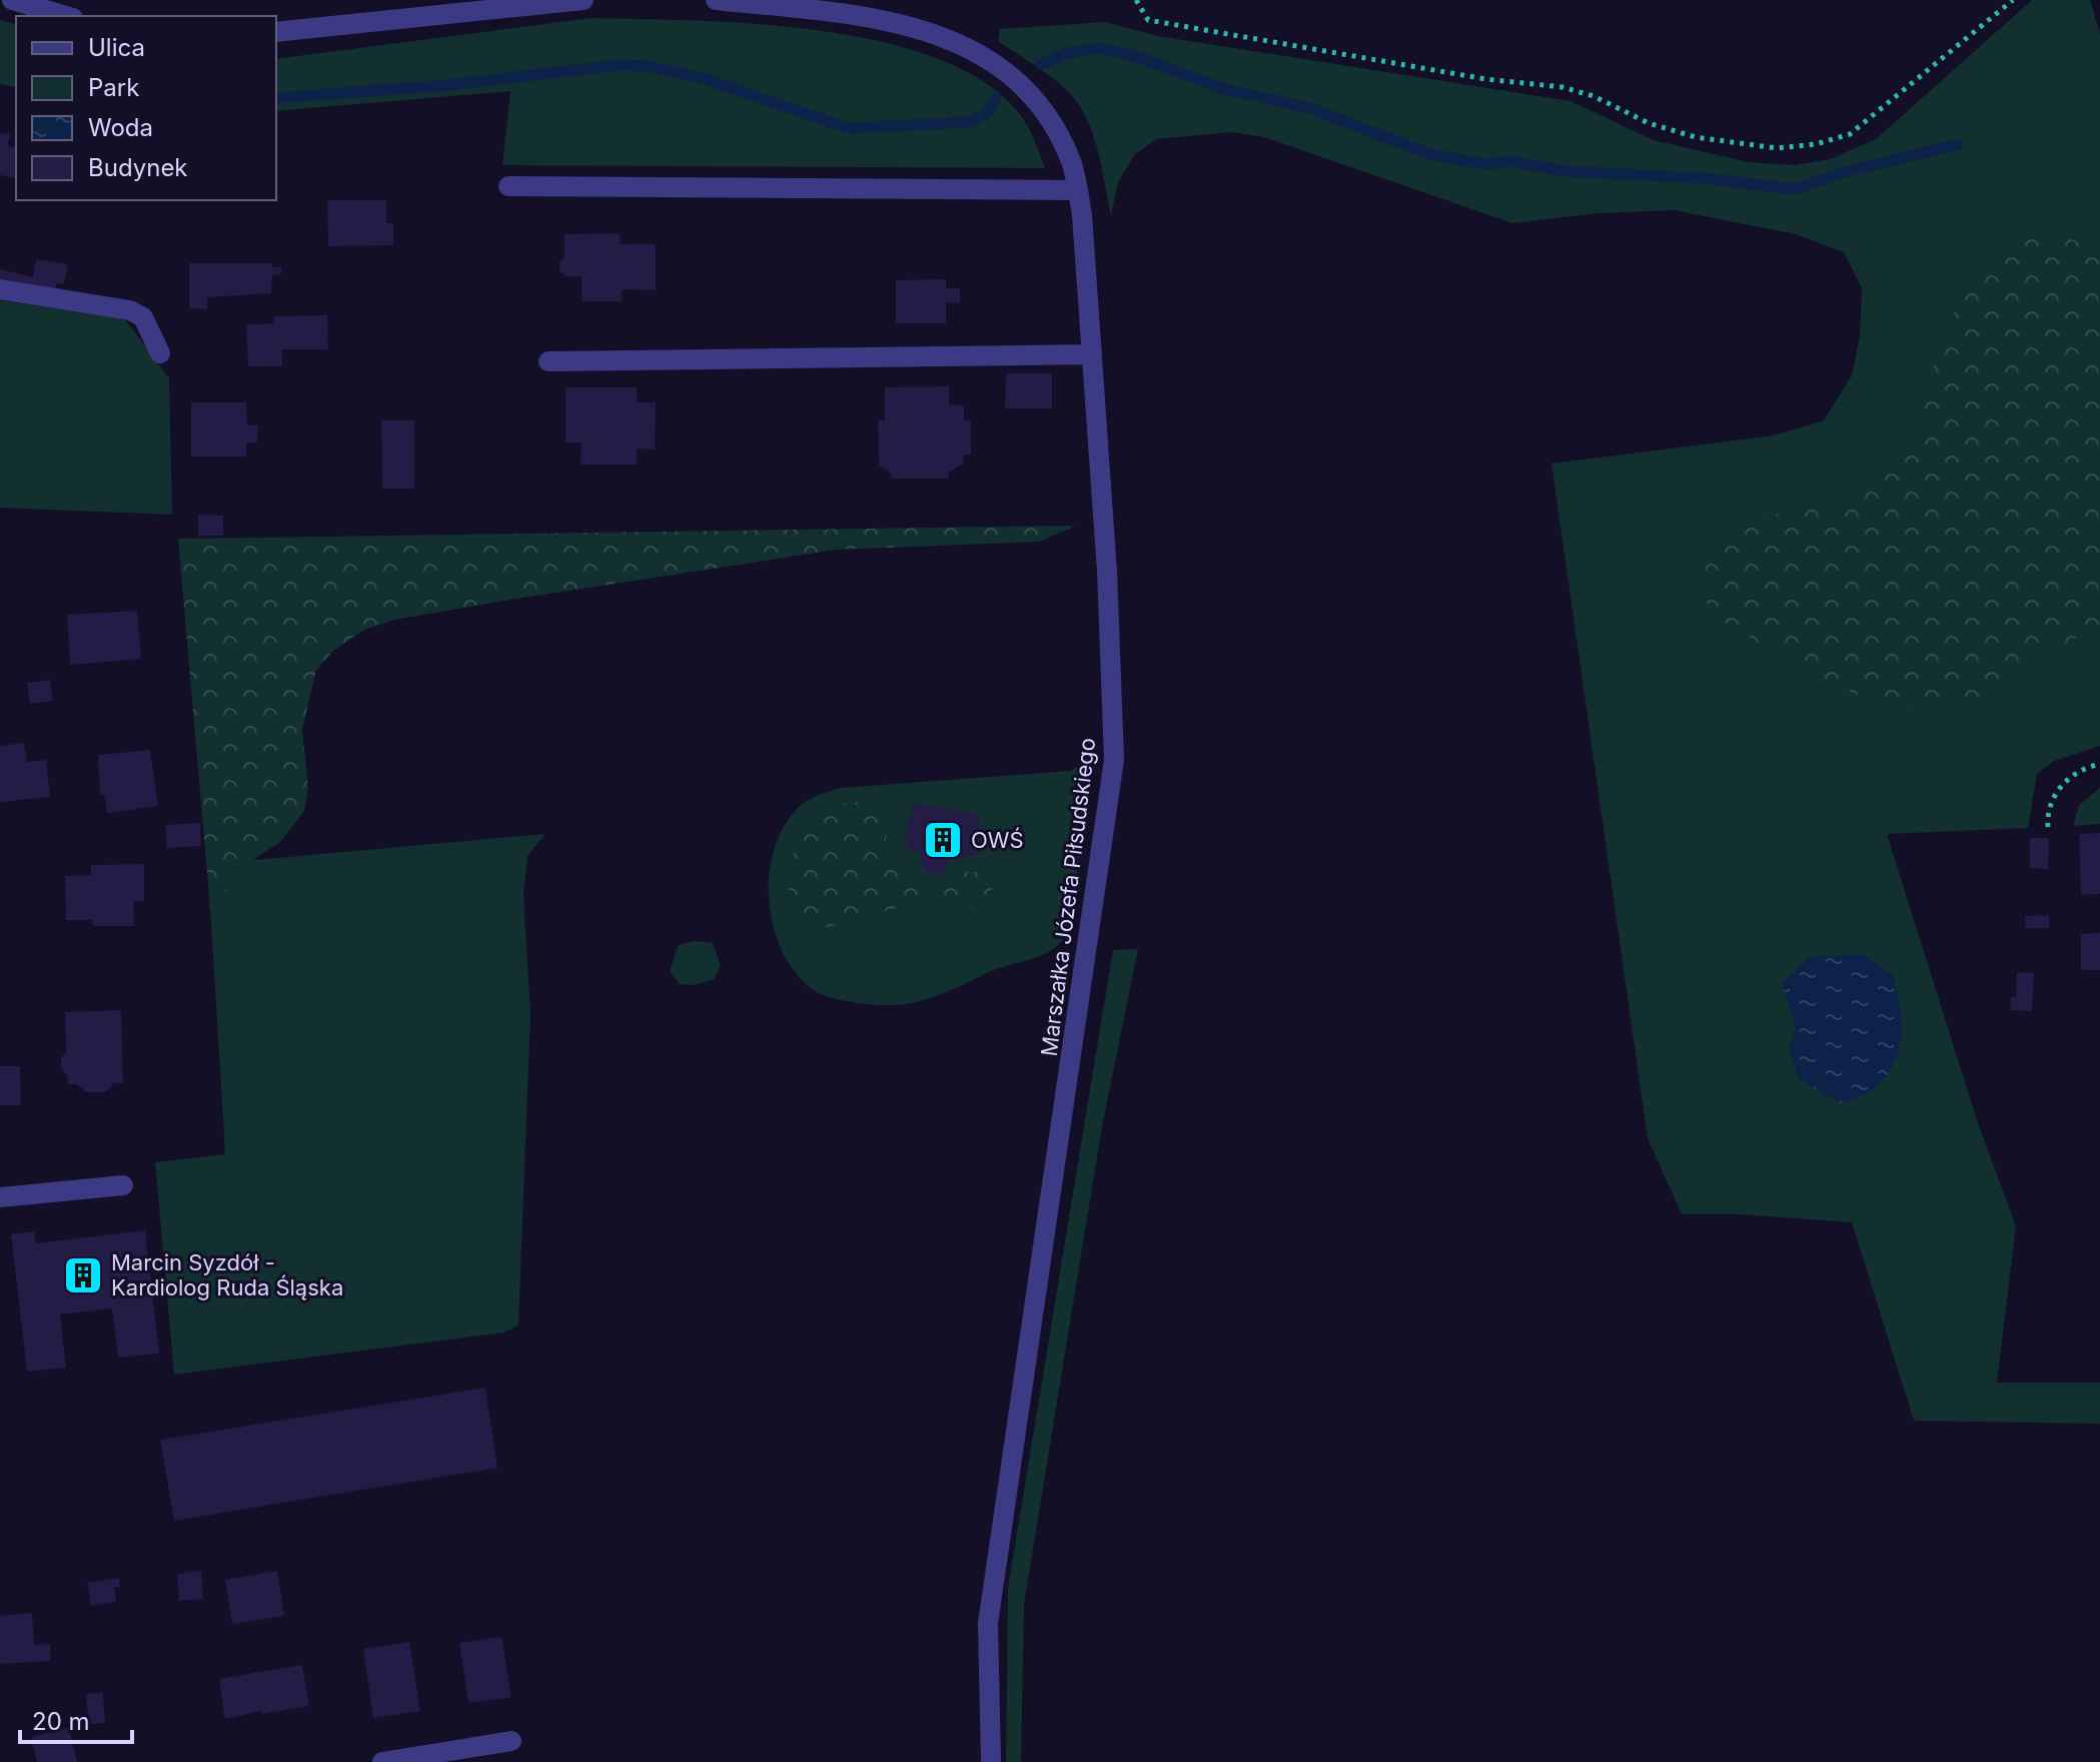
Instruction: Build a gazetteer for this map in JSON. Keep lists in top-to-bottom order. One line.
{"streets":{"street":["Marszałka Józefa Piłsudskiego"]},"places":{"building":["OWŚ","Marcin Syzdół - Kardiolog Ruda Śląska"]},"legend":["Ulica","Park","Woda","Budynek"],"scale_bar":"20 m"}
